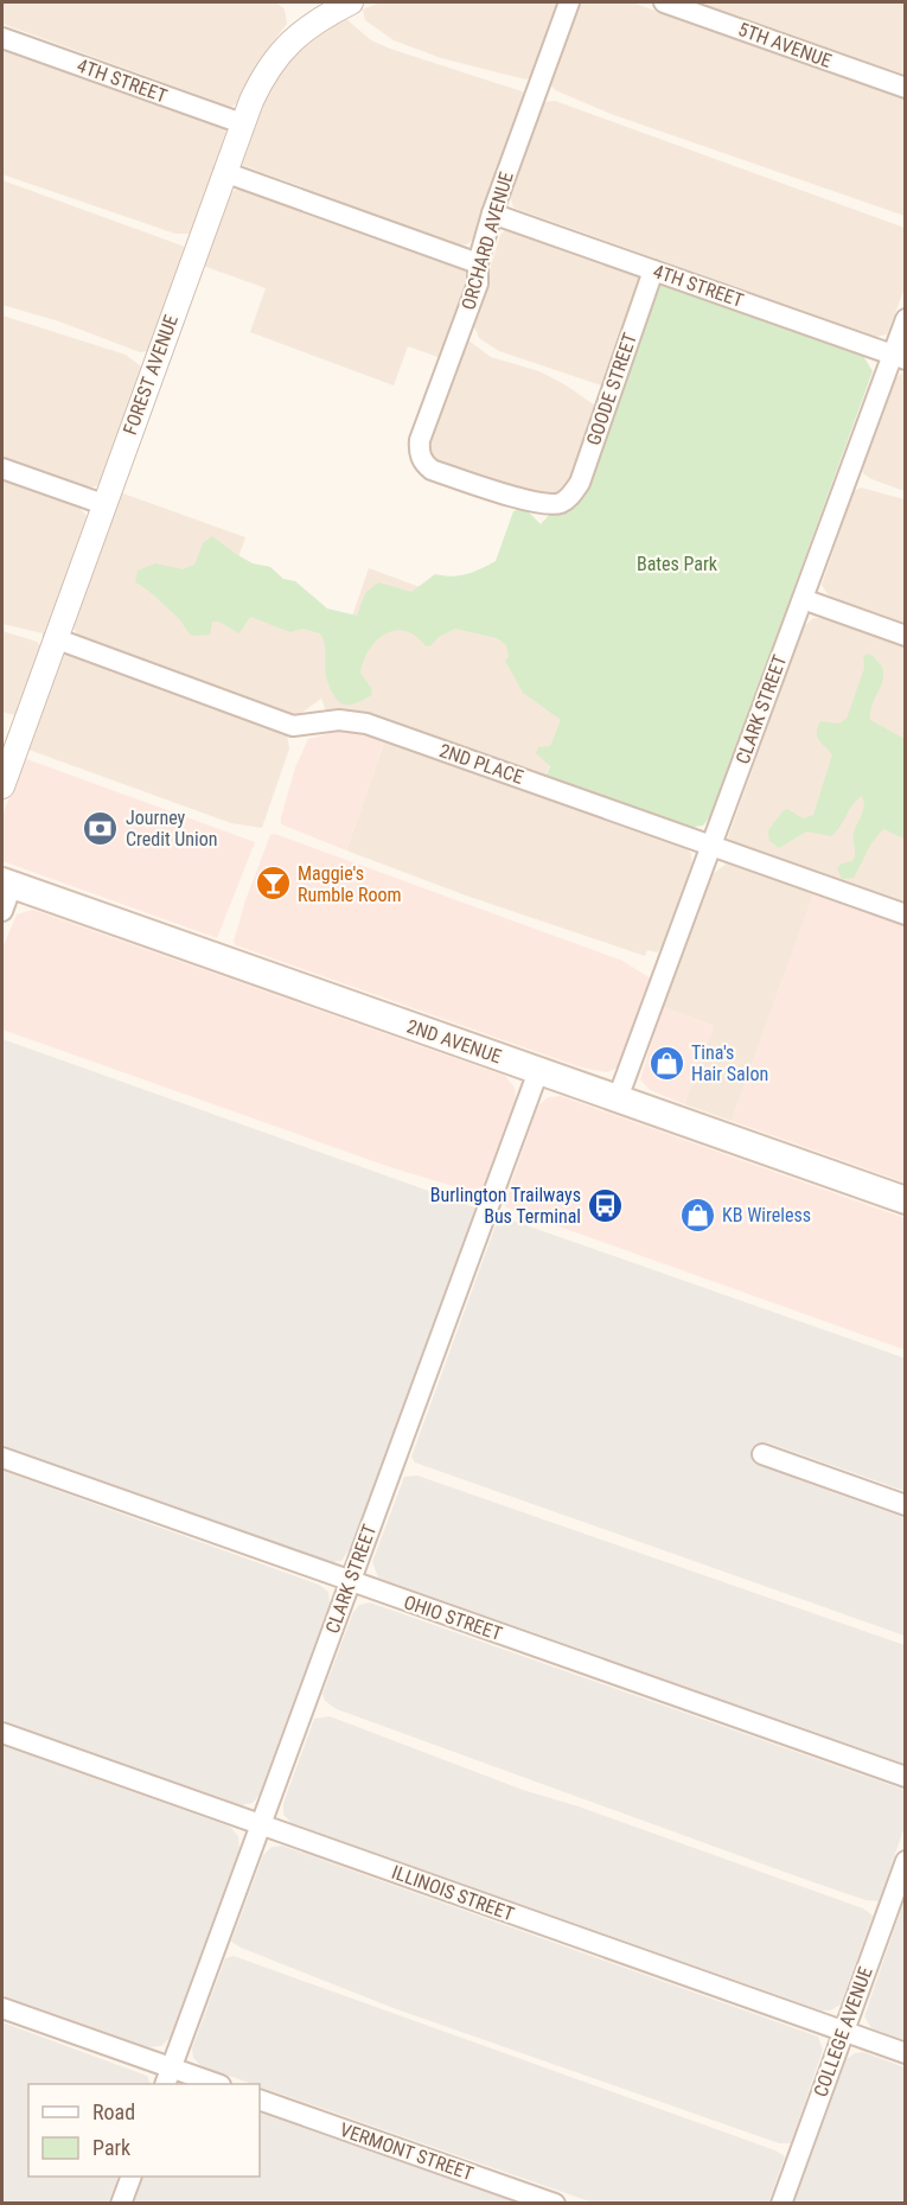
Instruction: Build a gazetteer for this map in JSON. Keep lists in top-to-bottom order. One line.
{"streets":{"main road":["2ND AVENUE"],"street":["5TH AVENUE","4TH STREET","ORCHARD AVENUE","FOREST AVENUE","GOODE STREET","CLARK STREET","2ND PLACE","OHIO STREET","ILLINOIS STREET","COLLEGE AVENUE","VERMONT STREET"]},"crossings":[["4TH STREET","ORCHARD AVENUE"],["4TH STREET","FOREST AVENUE"],["4TH STREET","GOODE STREET"],["4TH STREET","CLARK STREET"],["ORCHARD AVENUE","GOODE STREET"],["FOREST AVENUE","2ND PLACE"],["CLARK STREET","2ND PLACE"],["CLARK STREET","2ND AVENUE"],["CLARK STREET","OHIO STREET"],["CLARK STREET","ILLINOIS STREET"],["ILLINOIS STREET","COLLEGE AVENUE"]],"parks":["Bates Park"],"places":{"bank":["Journey Credit Union"],"bar":["Maggie's Rumble Room"],"shop":["Tina's Hair Salon","KB Wireless"],"bus stop":["Burlington Trailways Bus Terminal"]},"legend":["Road","Park"]}
